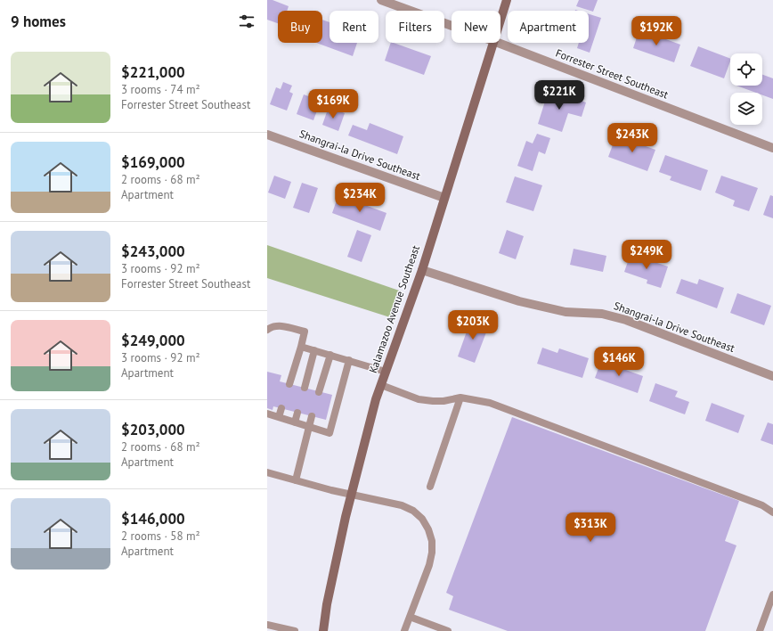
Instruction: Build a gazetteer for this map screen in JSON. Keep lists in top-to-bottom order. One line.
{"streets":{"main road":["Kalamazoo Avenue Southeast"],"street":["Forrester Street Southeast","Shangrai-la Drive Southeast"]},"crossings":[["Shangrai-la Drive Southeast","Kalamazoo Avenue Southeast"]],"page":{"heading":"9 homes","chip":["Buy","Rent","Filters","New","Apartment"],"price":["$192K","$221K","$169K","$243K","$234K","$249K","$203K","$146K","$313K"],"list":[{"name":"$221,000","note":"3 rooms · 74 m² · Forrester Street Southeast"},{"name":"$169,000","note":"2 rooms · 68 m² · Apartment"},{"name":"$243,000","note":"3 rooms · 92 m² · Forrester Street Southeast"},{"name":"$249,000","note":"3 rooms · 92 m² · Apartment"},{"name":"$203,000","note":"2 rooms · 68 m² · Apartment"},{"name":"$146,000","note":"2 rooms · 58 m² · Apartment"}]}}
